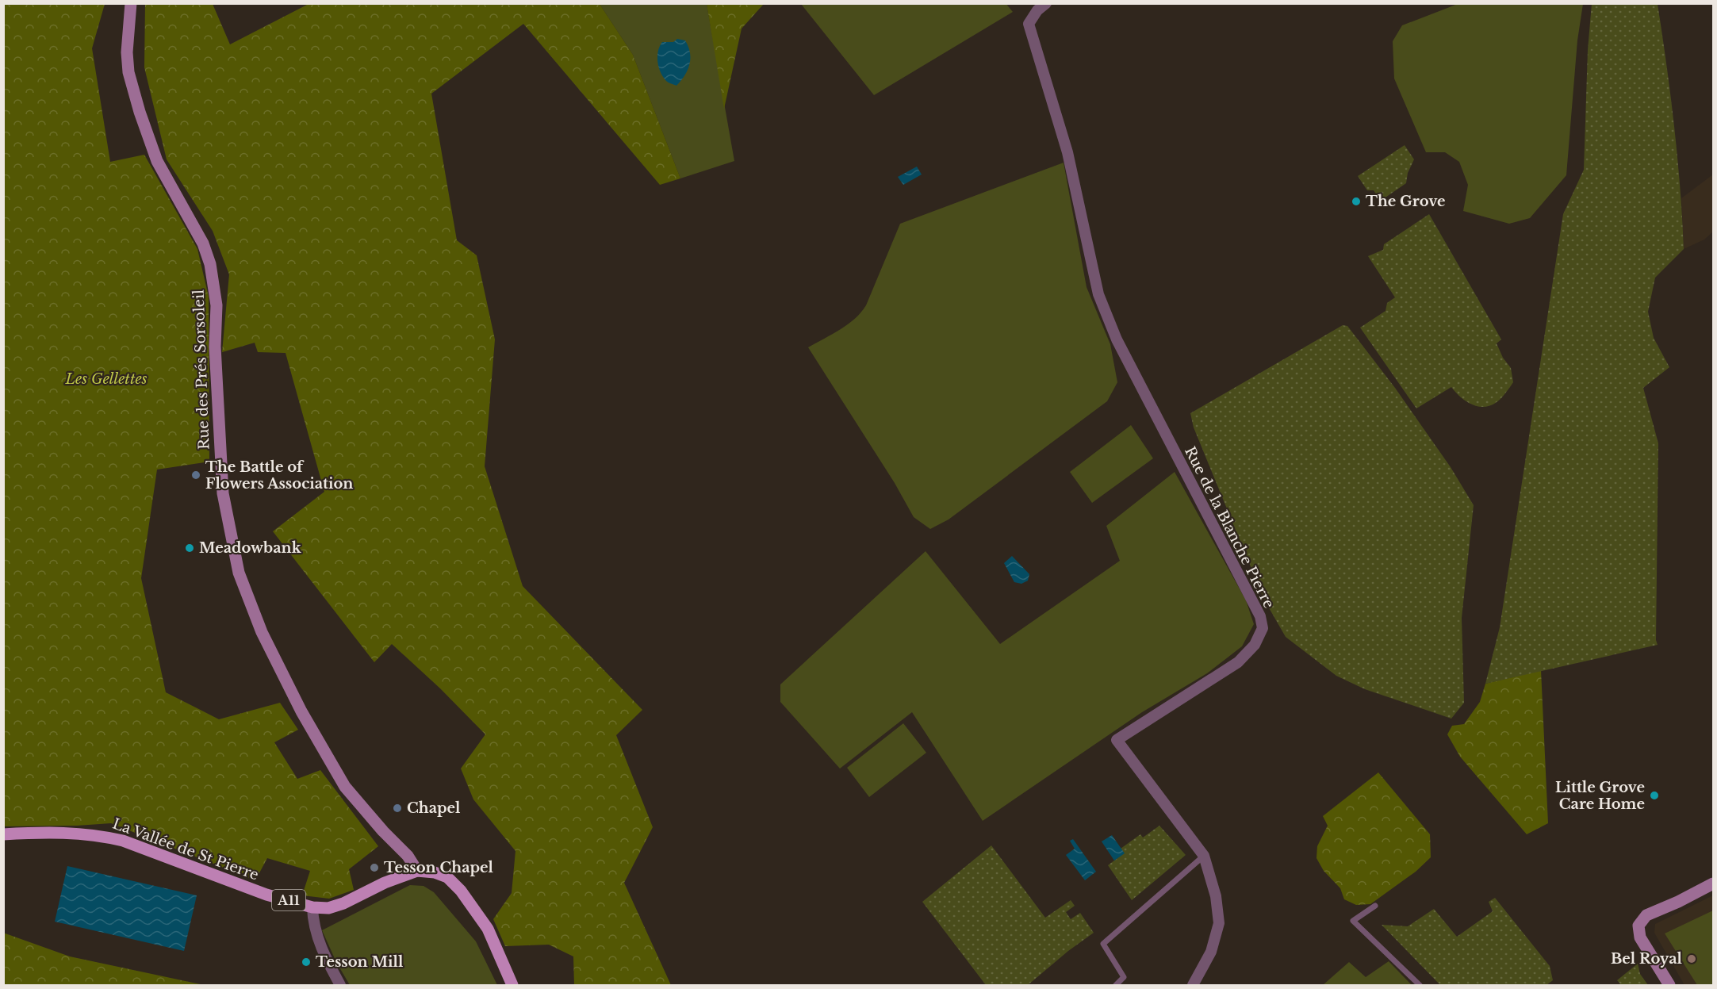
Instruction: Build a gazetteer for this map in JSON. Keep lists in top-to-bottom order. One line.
{"streets":{"main road":["Rue des Prés Sorsoleil","La Vallée de St Pierre","A11"],"street":["Rue de la Blanche Pierre"]},"crossings":[["Rue des Prés Sorsoleil","La Vallée de St Pierre"]],"parks":["Les Gellettes"],"places":["The Grove","The Battle of Flowers Association","Meadowbank","Little Grove Care Home","Chapel","Tesson Chapel","Bel Royal","Tesson Mill"]}
